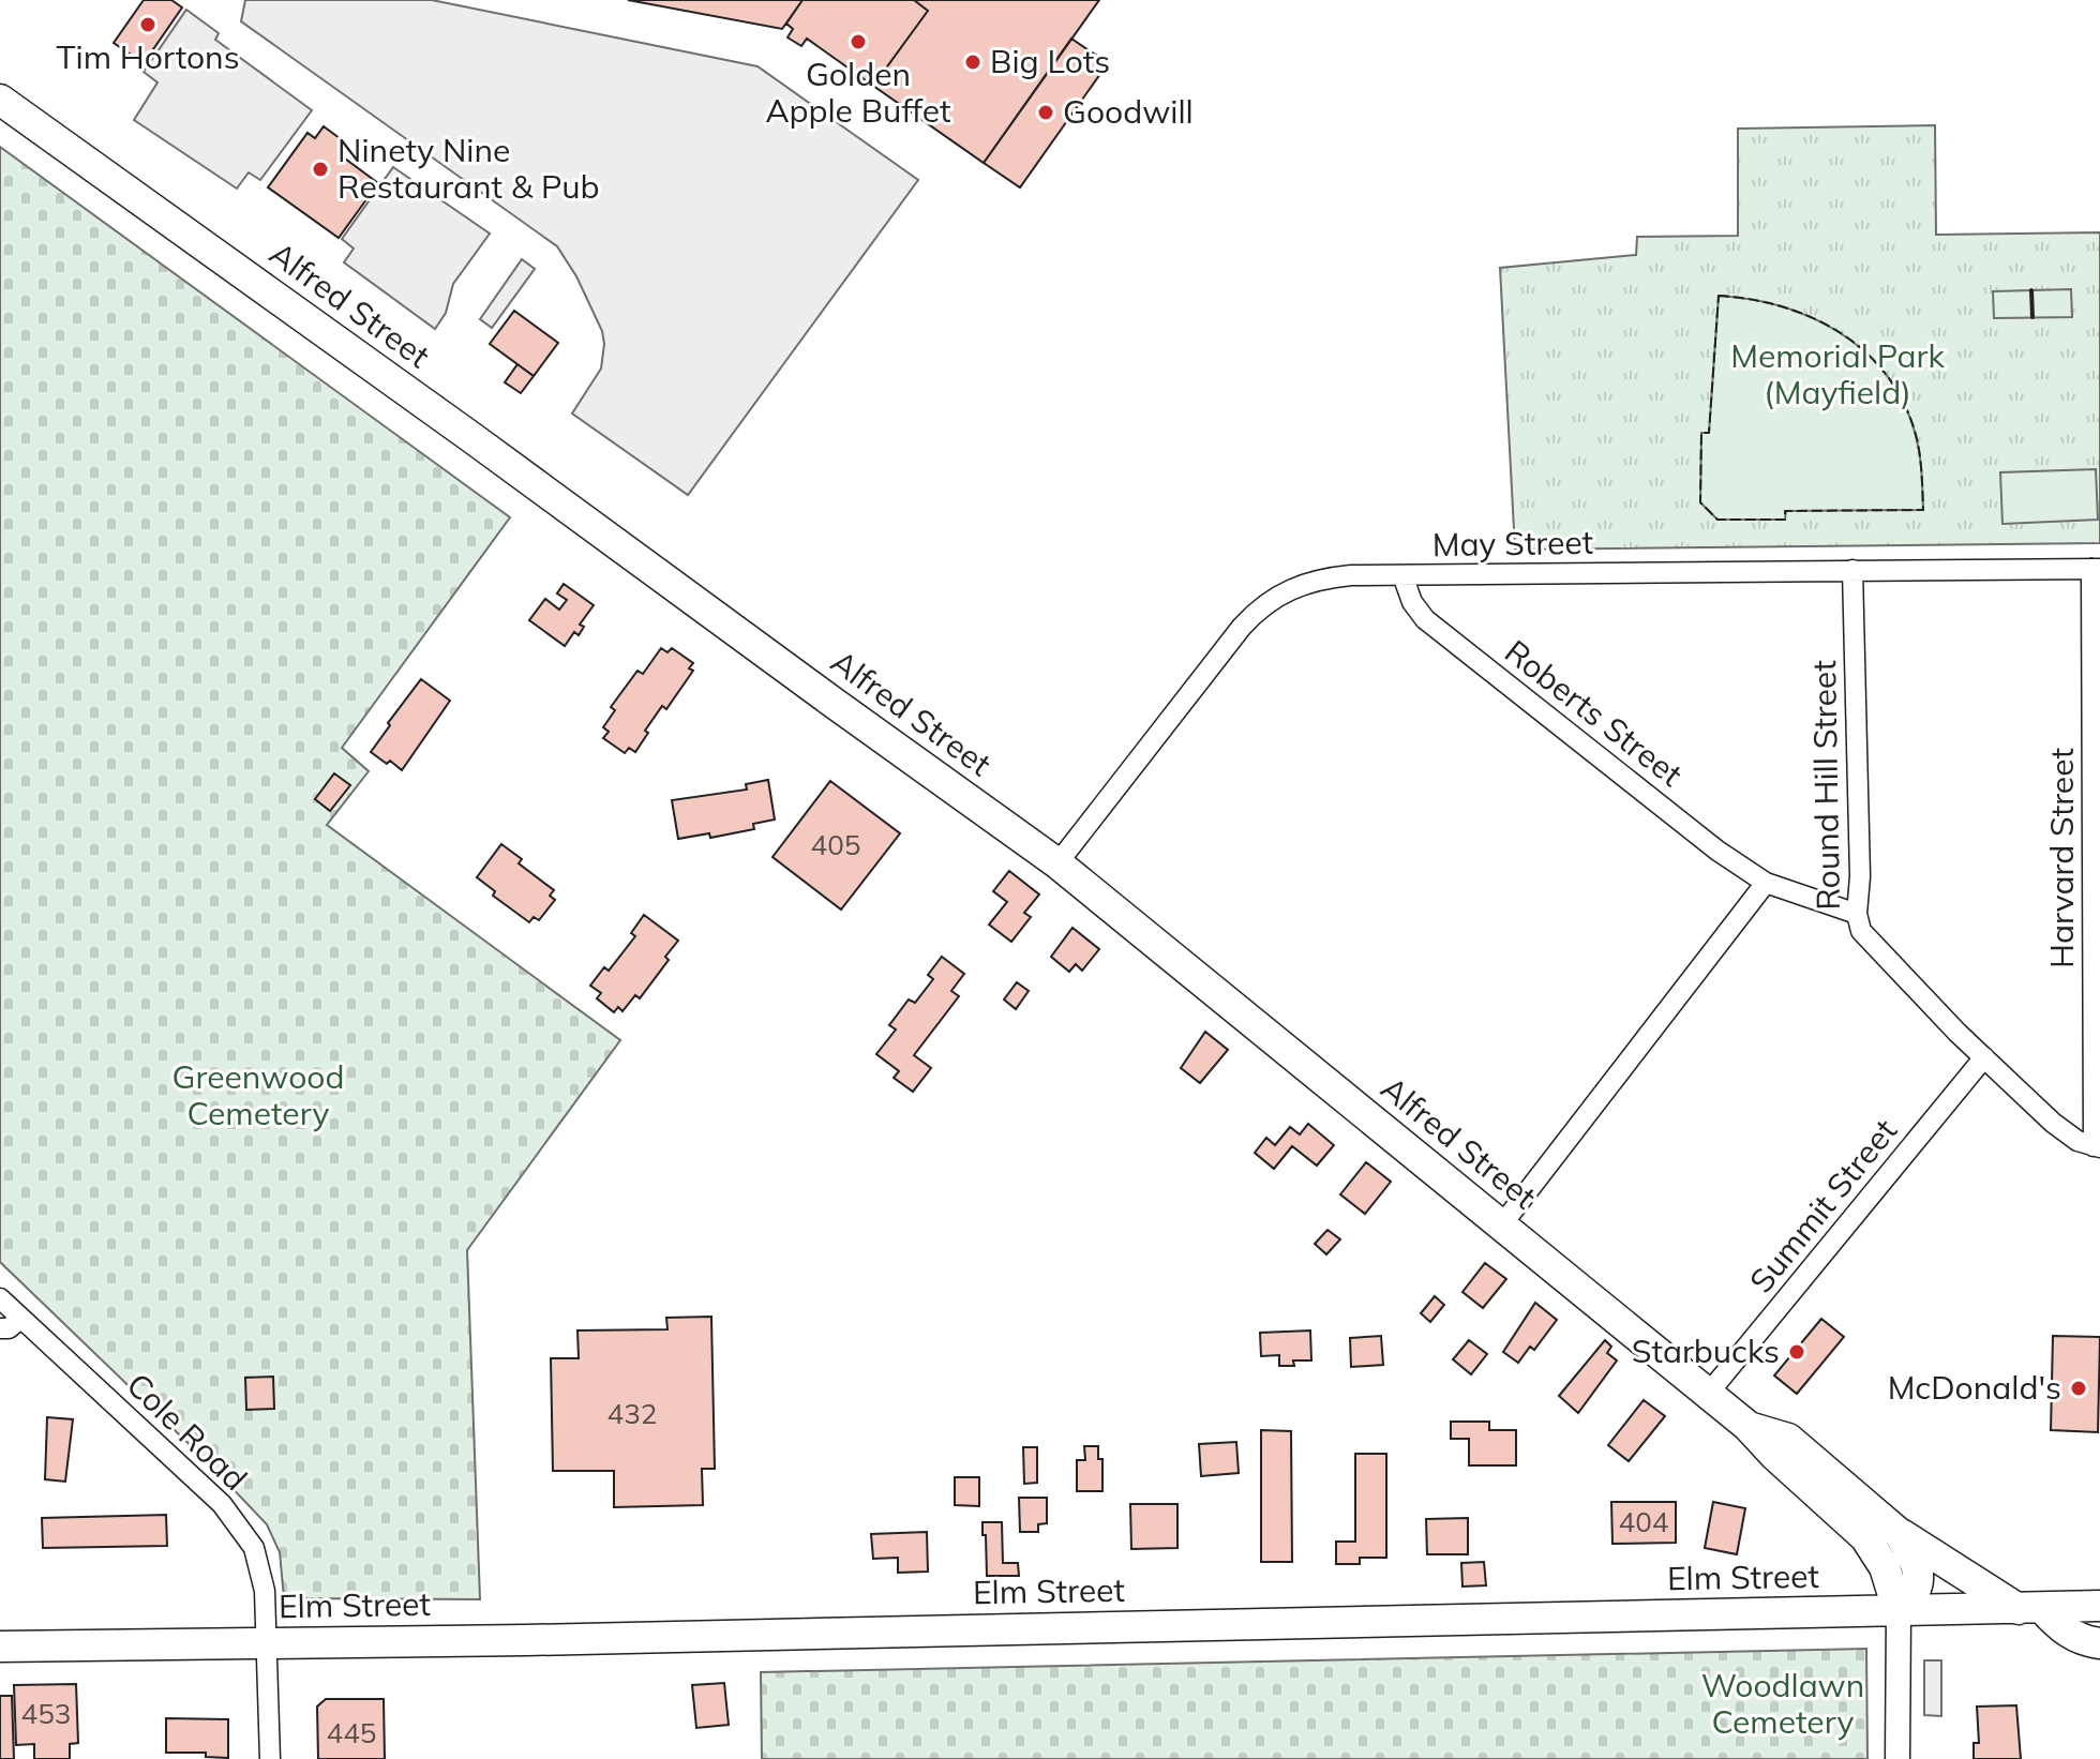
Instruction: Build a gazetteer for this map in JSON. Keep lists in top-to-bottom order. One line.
{"streets":{"main road":["Alfred Street","Elm Street"],"street":["May Street","Roberts Street","Round Hill Street","Harvard Street","Summit Street","Cole Road"]},"crossings":[["Alfred Street","May Street"],["Alfred Street","Summit Street"],["Alfred Street","Elm Street"],["May Street","Roberts Street"],["May Street","Round Hill Street"],["May Street","Harvard Street"],["Roberts Street","Round Hill Street"],["Round Hill Street","Harvard Street"],["Round Hill Street","Summit Street"],["Cole Road","Elm Street"]],"parks":["Memorial Park (Mayfield)","Greenwood Cemetery","Woodlawn Cemetery"],"places":["Tim Hortons","Golden Apple Buffet","Big Lots","Goodwill","Ninety Nine Restaurant & Pub","Starbucks","McDonald's"],"house_numbers":["405","432","404","453","445"]}
